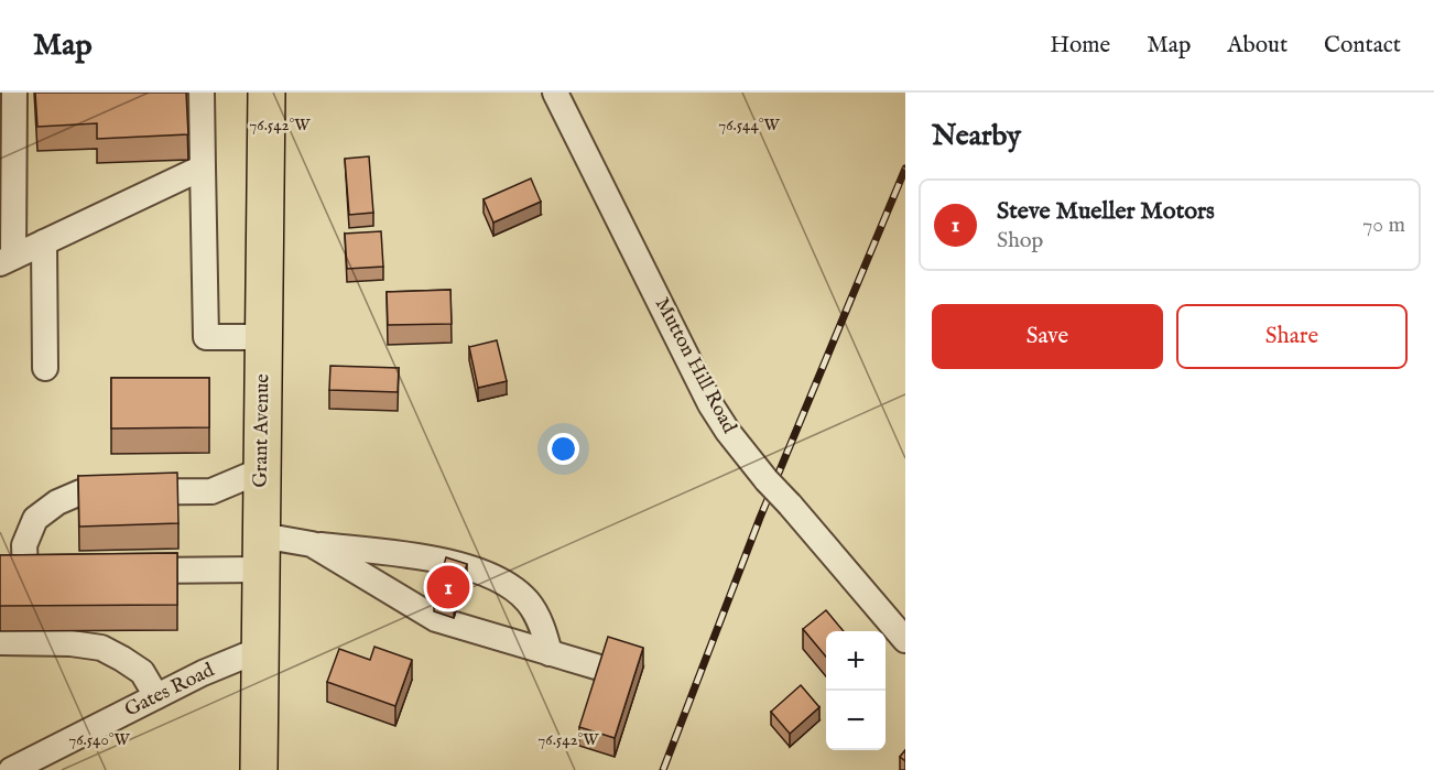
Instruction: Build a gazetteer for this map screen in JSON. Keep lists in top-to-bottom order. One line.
{"streets":{"highway":["Grant Avenue"],"street":["Mutton Hill Road","Gates Road"]},"crossings":[["Grant Avenue","Gates Road"]],"page":{"header":"Map","nav":["Home","Map","About","Contact"],"heading":"Nearby","list":[{"mark":"1","name":"Steve Mueller Motors","note":"Shop","value":"70 m"}],"buttons":["Save","Share"],"pins":"1","map_buttons":["+","−"]},"coordinates":["76.542°W","76.544°W","76.540°W"]}
